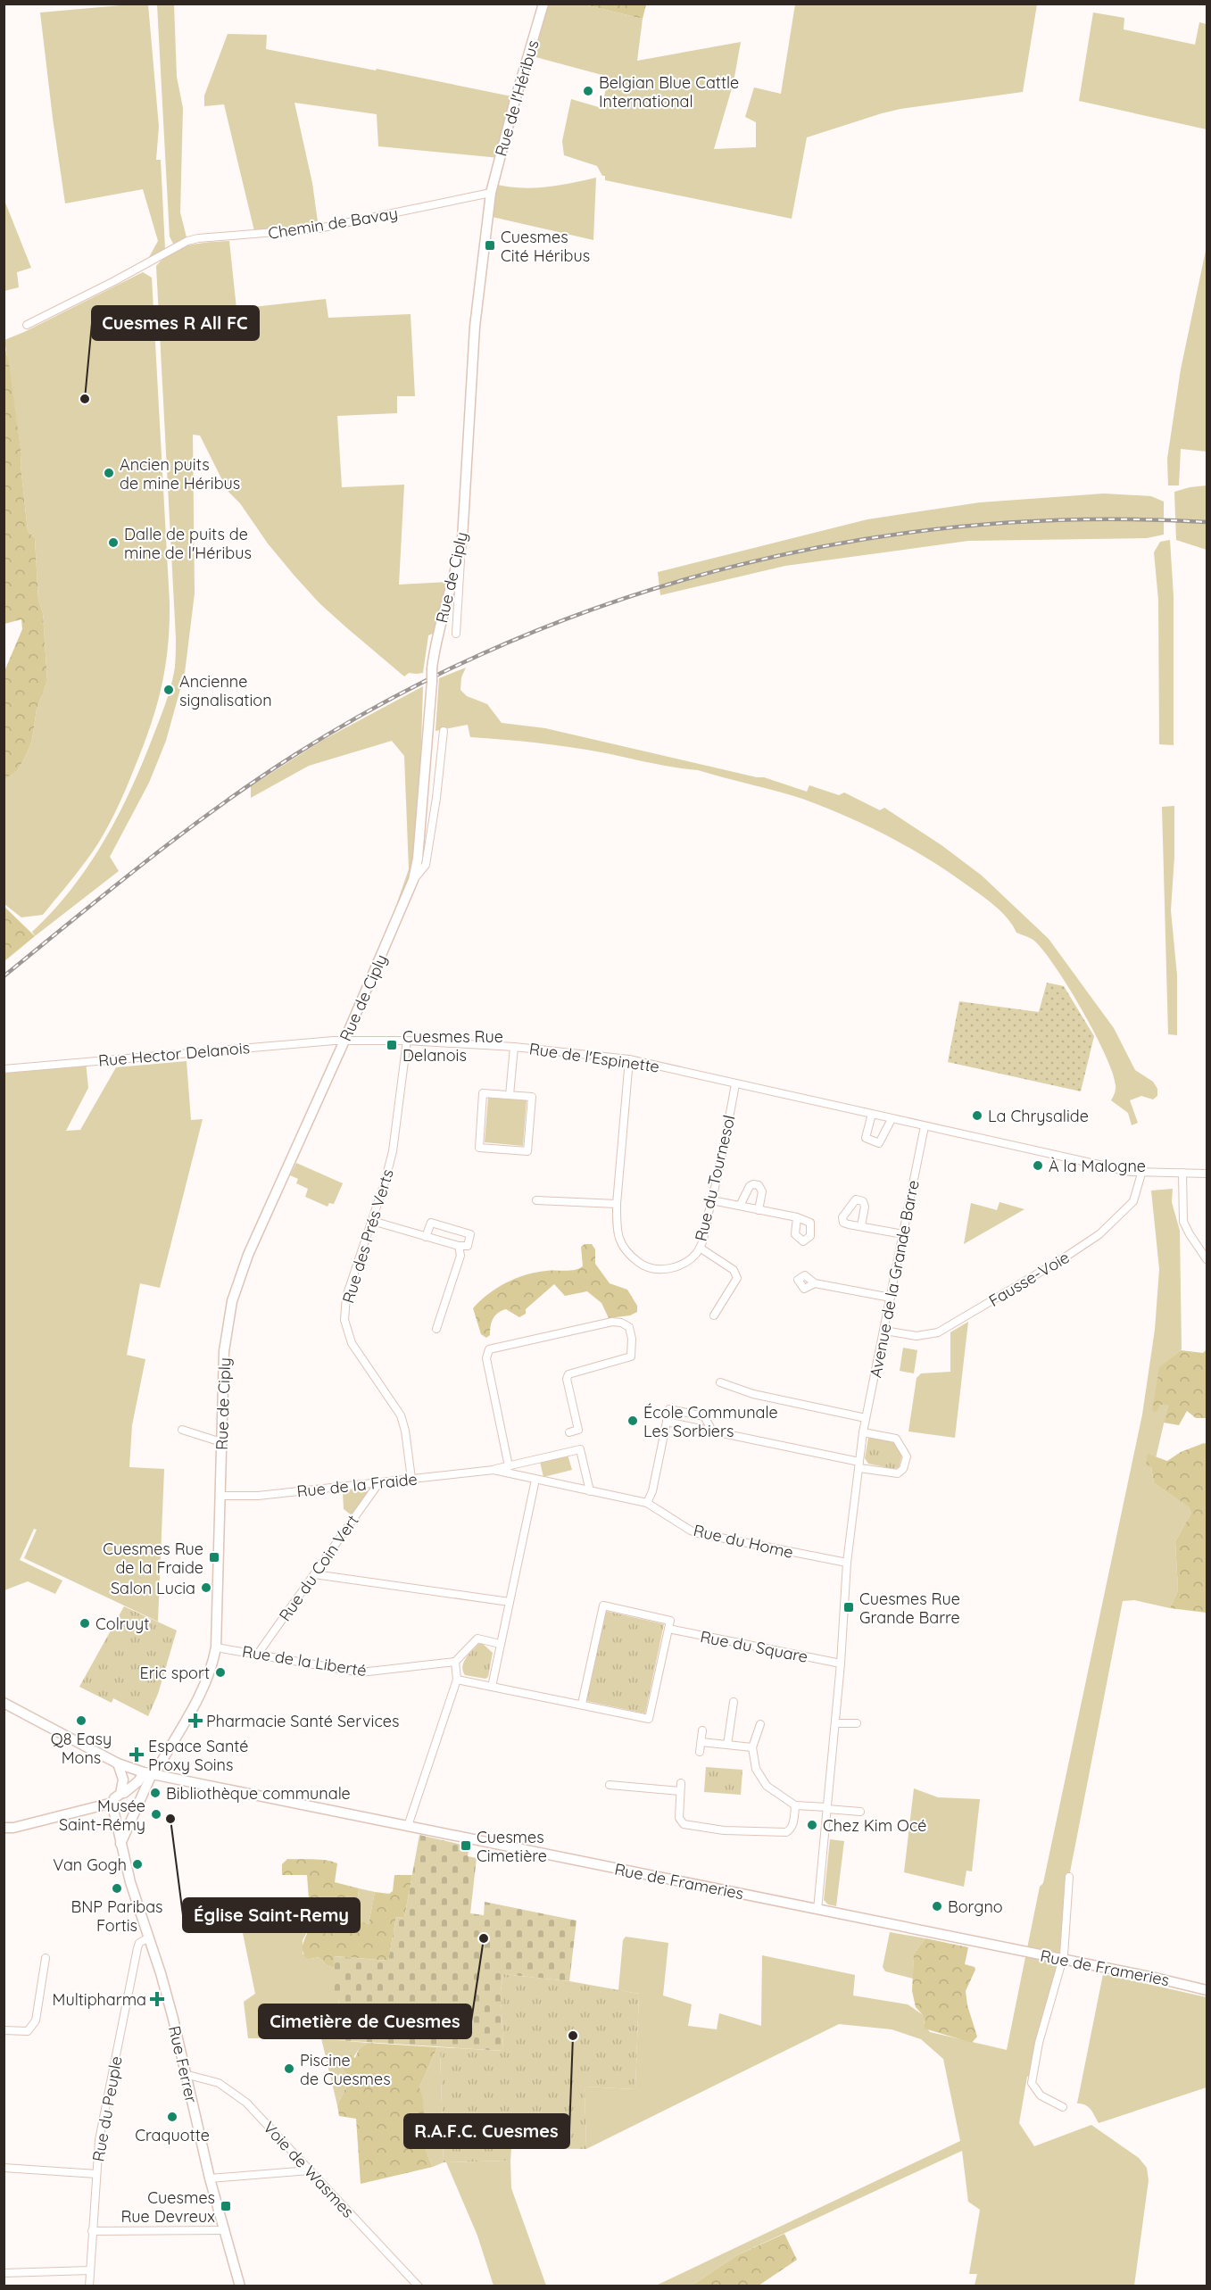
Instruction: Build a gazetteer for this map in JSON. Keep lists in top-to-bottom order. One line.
{"streets":{"street":["Rue de l'Héribus","Chemin de Bavay","Rue de Ciply","Rue Hector Delanois","Rue de l'Espinette","Rue du Tournesol","Rue des Prés Verts","Avenue de la Grande Barre","Fausse-Voie","Rue de la Fraide","Rue du Home","Rue du Coin Vert","Rue du Square","Rue de la Liberté","Rue de Frameries","Rue Ferrer","Rue du Peuple","Voie de Wasmes"]},"crossings":[["Rue de l'Héribus","Chemin de Bavay"],["Rue de l'Héribus","Rue de Ciply"],["Chemin de Bavay","Rue de Ciply"],["Rue de Ciply","Rue Hector Delanois"],["Rue de Ciply","Rue de l'Espinette"],["Rue de Ciply","Rue de la Fraide"],["Rue de Ciply","Rue de la Liberté"],["Rue de Ciply","Rue de Frameries"],["Rue Hector Delanois","Rue de l'Espinette"],["Rue de l'Espinette","Rue du Tournesol"],["Rue de l'Espinette","Rue des Prés Verts"],["Rue de l'Espinette","Avenue de la Grande Barre"],["Rue de l'Espinette","Fausse-Voie"],["Rue des Prés Verts","Rue de la Fraide"],["Avenue de la Grande Barre","Fausse-Voie"],["Avenue de la Grande Barre","Rue du Home"],["Avenue de la Grande Barre","Rue du Square"],["Avenue de la Grande Barre","Rue de Frameries"],["Rue de la Fraide","Rue du Home"],["Rue de la Fraide","Rue du Coin Vert"],["Rue du Coin Vert","Rue de la Liberté"],["Rue Ferrer","Rue du Peuple"],["Rue Ferrer","Voie de Wasmes"]],"places":{"other":["Belgian Blue Cattle International","Cuesmes R All FC","Ancien puits de mine Héribus","Dalle de puits de mine de l'Héribus","Ancienne signalisation","La Chrysalide","À la Malogne","École Communale Les Sorbiers","Salon Lucia","Colruyt","Eric sport","Q8 Easy Mons","Bibliothèque communale","Musée Saint-Rémy","Église Saint-Remy","Chez Kim Océ","Van Gogh","BNP Paribas Fortis","Borgno","Cimetière de Cuesmes","R.A.F.C. Cuesmes","Piscine de Cuesmes","Craquotte"],"transit":["Cuesmes Cité Héribus","Cuesmes Rue Delanois","Cuesmes Rue de la Fraide","Cuesmes Rue Grande Barre","Cuesmes Cimetière","Cuesmes Rue Devreux"],"health":["Pharmacie Santé Services","Espace Santé Proxy Soins","Multipharma"]}}
